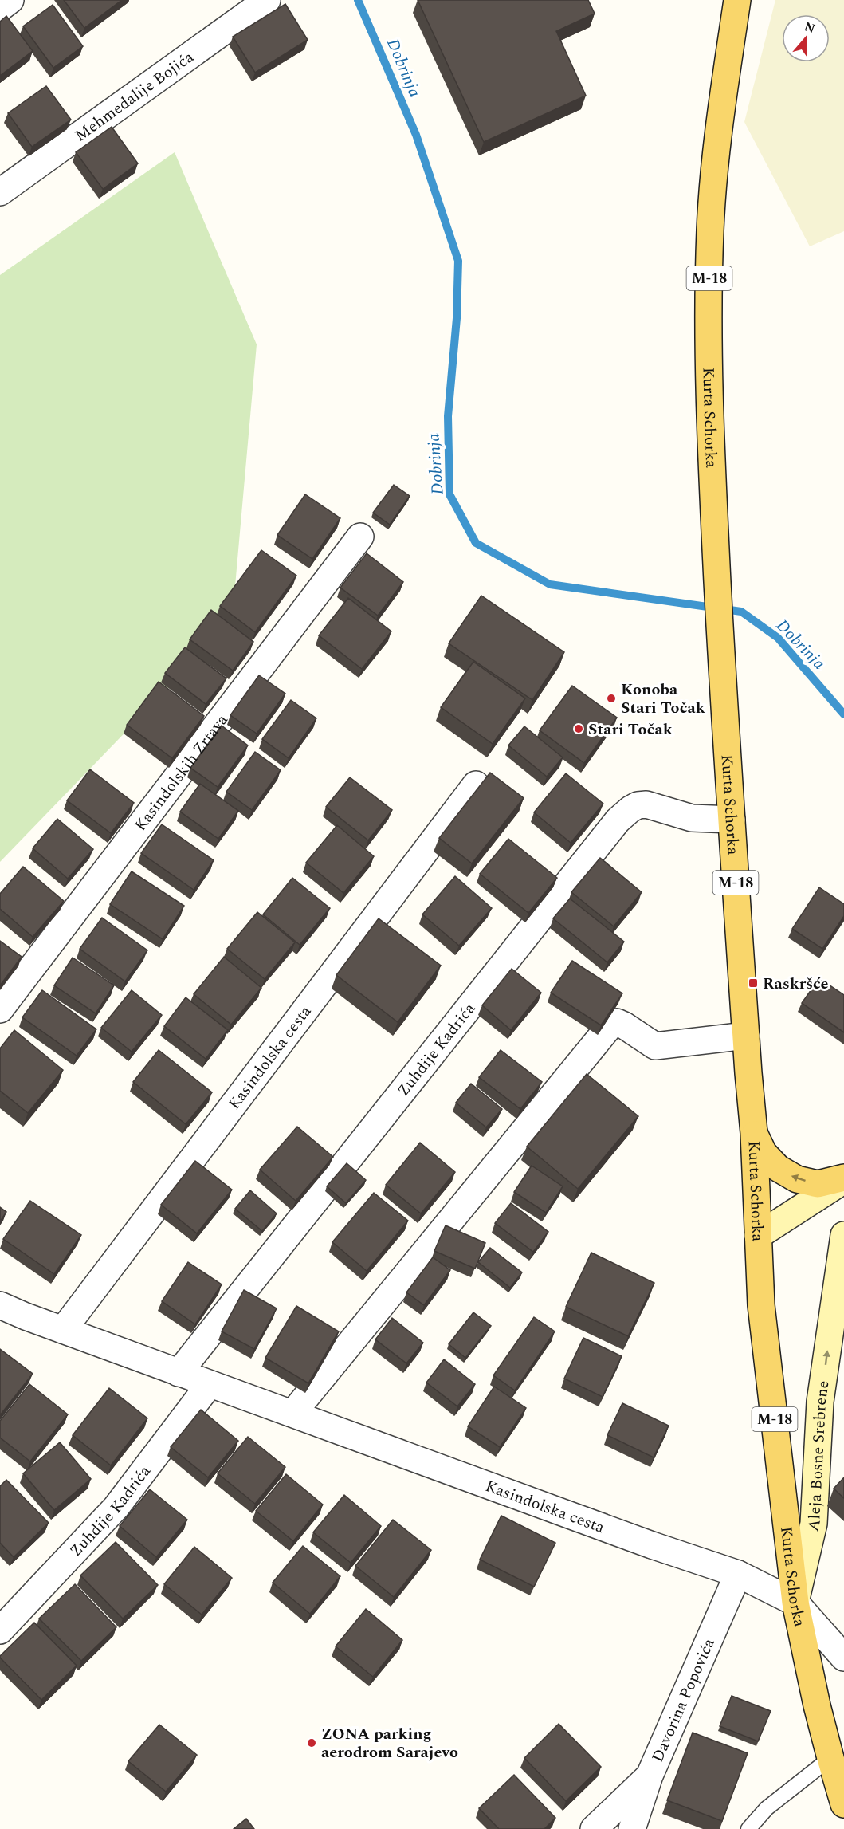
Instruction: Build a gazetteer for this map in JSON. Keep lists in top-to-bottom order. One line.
{"streets":{"main road":["M-18","Kurta Schorka"],"street":["Mehmedalije Bojića","Kasindolskih Zrtava","Zuhdije Kadrića","Kasindolska cesta","Aleja Bosne Srebrene","Davorina Popovića"]},"crossings":[["Kurta Schorka","Zuhdije Kadrića"],["Kurta Schorka","Kasindolska cesta"],["Kurta Schorka","Aleja Bosne Srebrene"],["Zuhdije Kadrića","Kasindolska cesta"],["Kasindolska cesta","Aleja Bosne Srebrene"],["Kasindolska cesta","Davorina Popovića"]],"one_way":["Aleja Bosne Srebrene"],"water":["Dobrinja"],"places":{"other":["Konoba Stari Točak","Stari Točak","ZONA parking aerodrom Sarajevo"],"transit":["Raskršće"]},"north":"top"}
